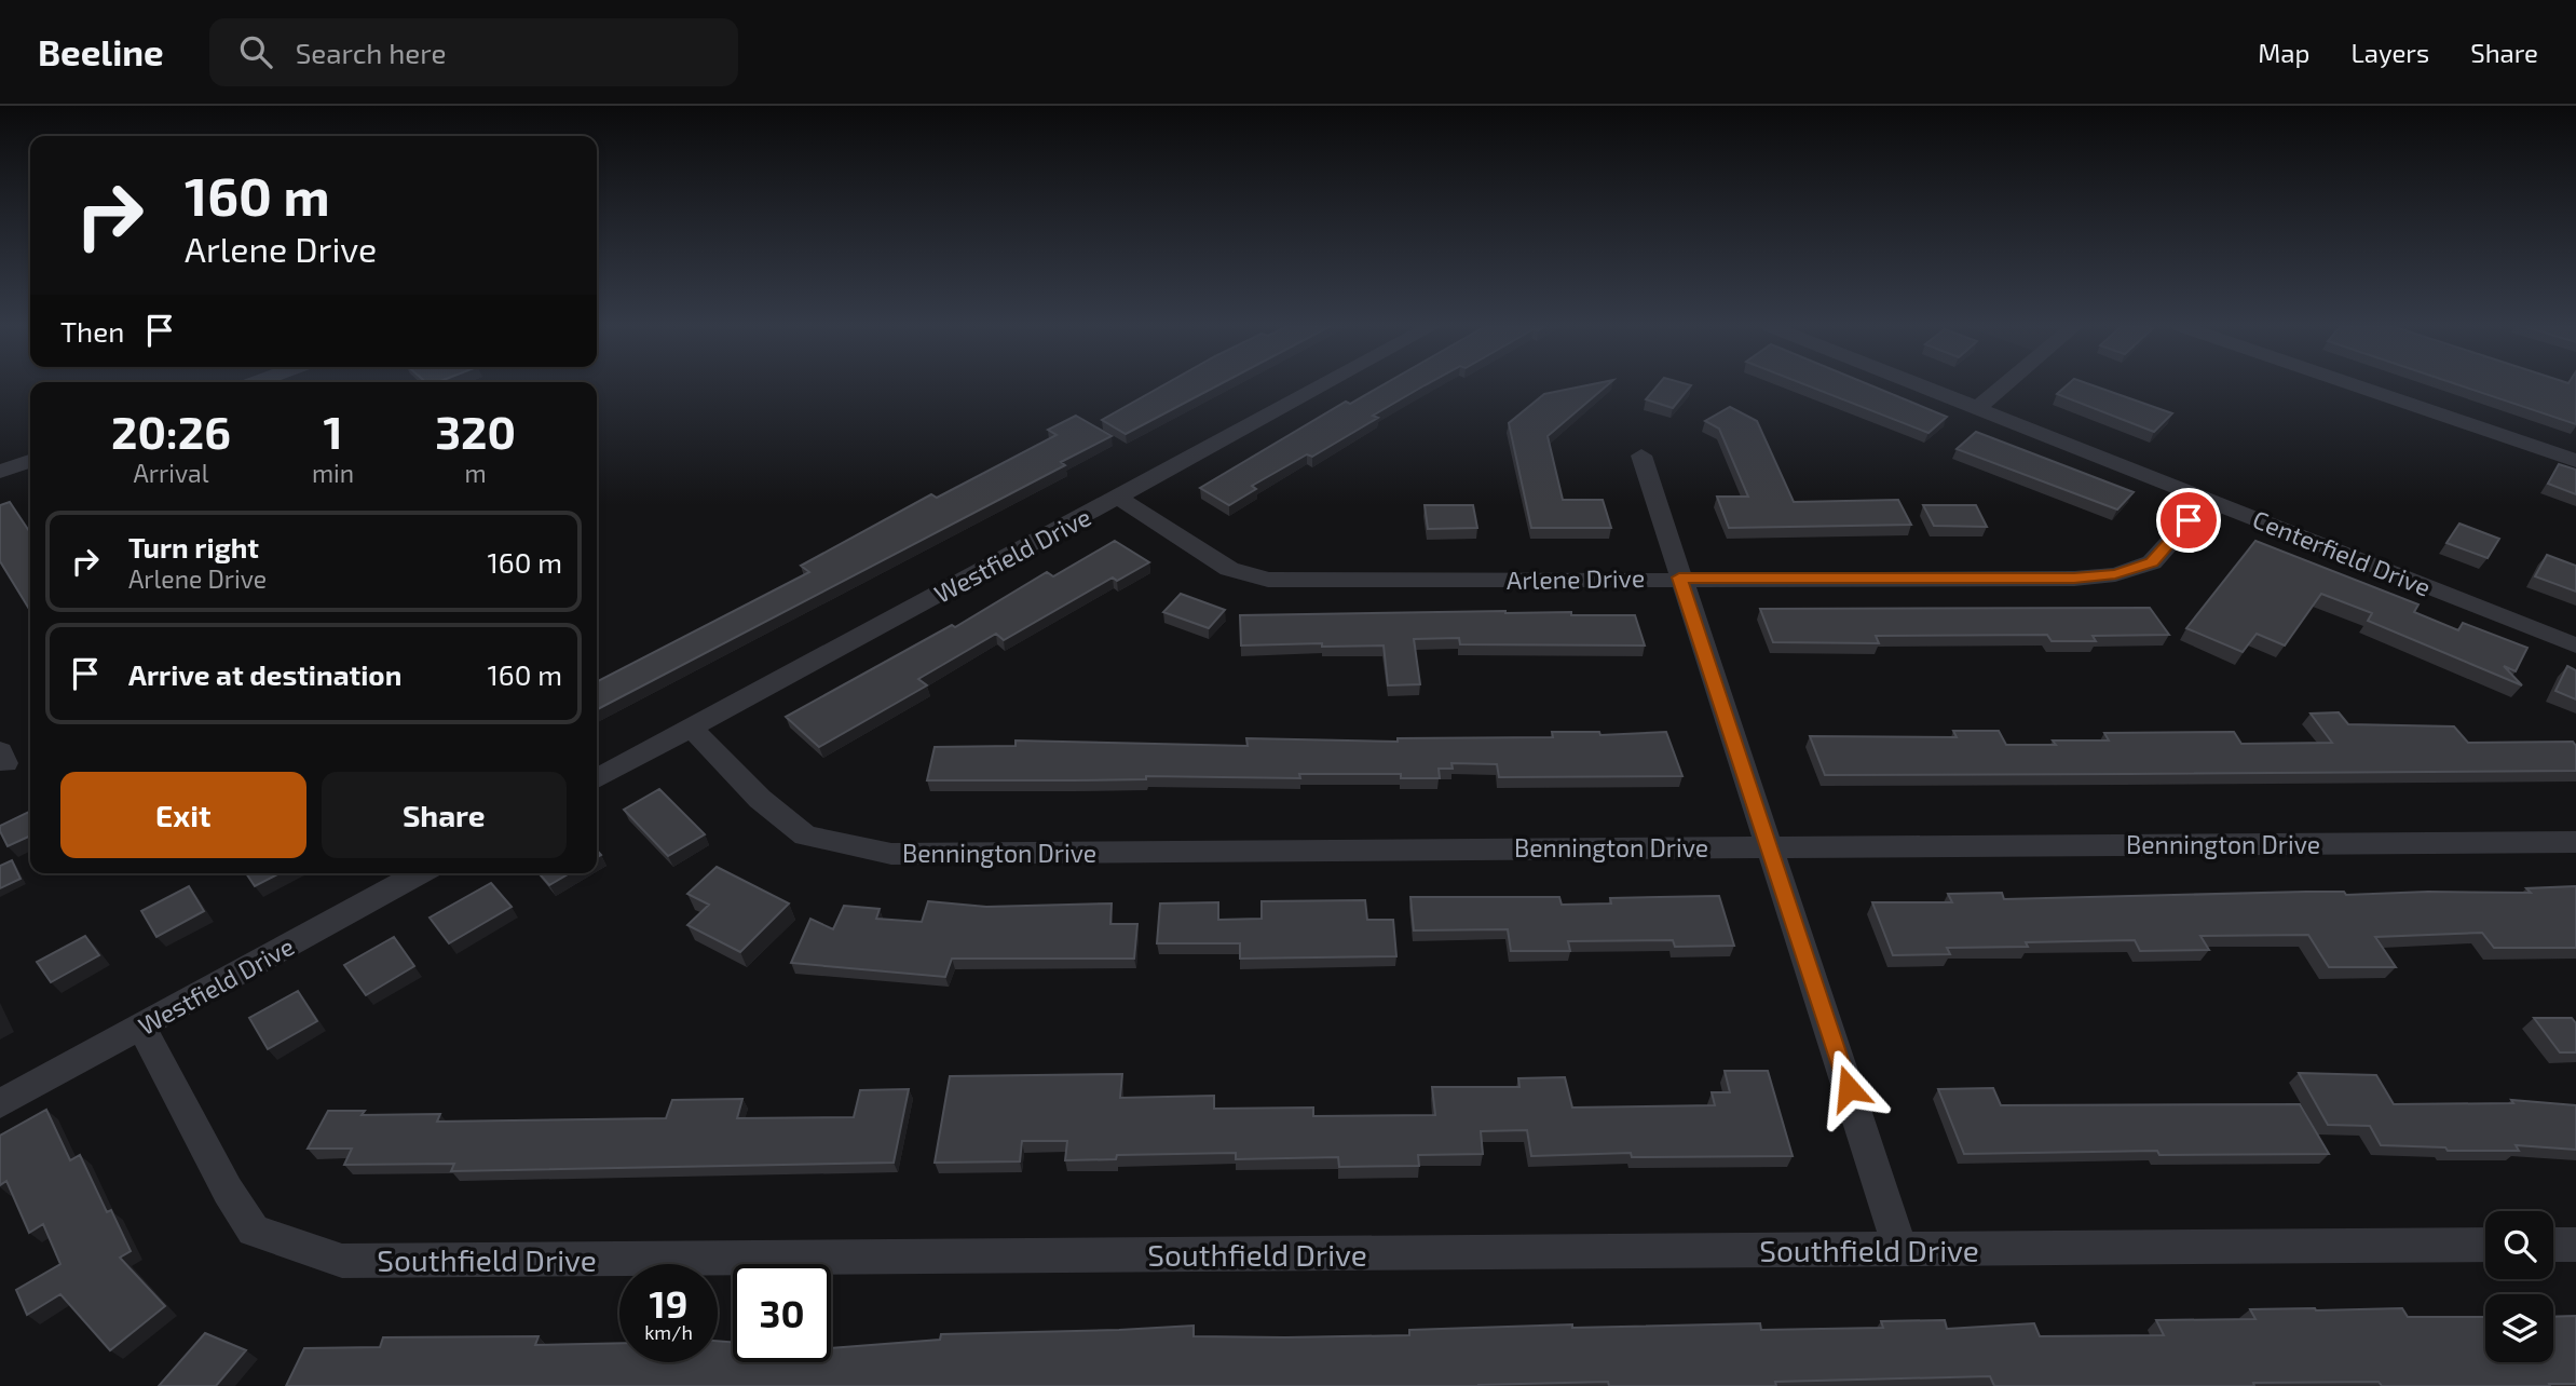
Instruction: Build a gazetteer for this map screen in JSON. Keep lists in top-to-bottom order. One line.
{"streets":{"street":["Centerfield Drive","Westfield Drive","Arlene Drive","Bennington Drive","Southfield Drive"]},"crossings":[["Centerfield Drive","Arlene Drive"],["Westfield Drive","Arlene Drive"],["Westfield Drive","Bennington Drive"],["Westfield Drive","Southfield Drive"]],"page":{"header":"Beeline","search":"Search here","nav":["Map","Layers","Share"],"turn":["160 m","Arlene Drive"],"then":"Then","eta":["20:26","Arrival","1","min","320","m"],"list":[{"name":"Turn right","note":"Arlene Drive","value":"160 m"},{"name":"Arrive at destination","value":"160 m"}],"buttons":["Exit","Share"],"speed":"19 km/h","limit":"30"}}
